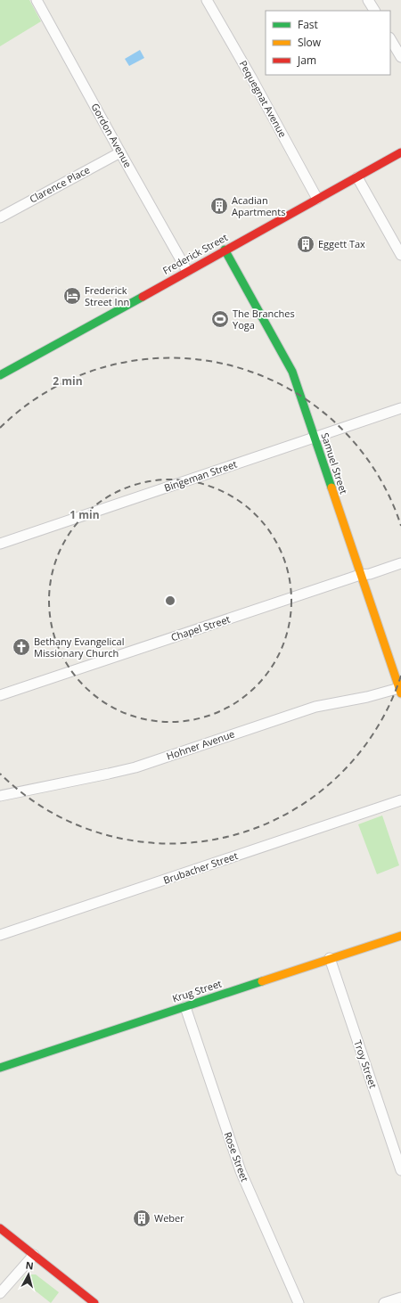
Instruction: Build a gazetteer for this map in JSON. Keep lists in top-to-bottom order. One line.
{"streets":{"street":["Pequegnat Avenue","Gordon Avenue","Clarence Place","Frederick Street","Samuel Street","Bingeman Street","Chapel Street","Hohner Avenue","Brubacher Street","Krug Street","Troy Street","Rose Street"]},"crossings":[["Pequegnat Avenue","Frederick Street"],["Gordon Avenue","Clarence Place"],["Gordon Avenue","Frederick Street"],["Frederick Street","Samuel Street"],["Samuel Street","Bingeman Street"],["Samuel Street","Chapel Street"],["Samuel Street","Hohner Avenue"],["Krug Street","Troy Street"],["Krug Street","Rose Street"]],"places":{"building":["Acadian Apartments","Eggett Tax","Weber"],"hotel":["Frederick Street Inn"],"sports":["The Branches Yoga"],"church":["Bethany Evangelical Missionary Church"]},"legend":["Fast","Slow","Jam"],"north":"top","rings":["2 min","1 min"]}
